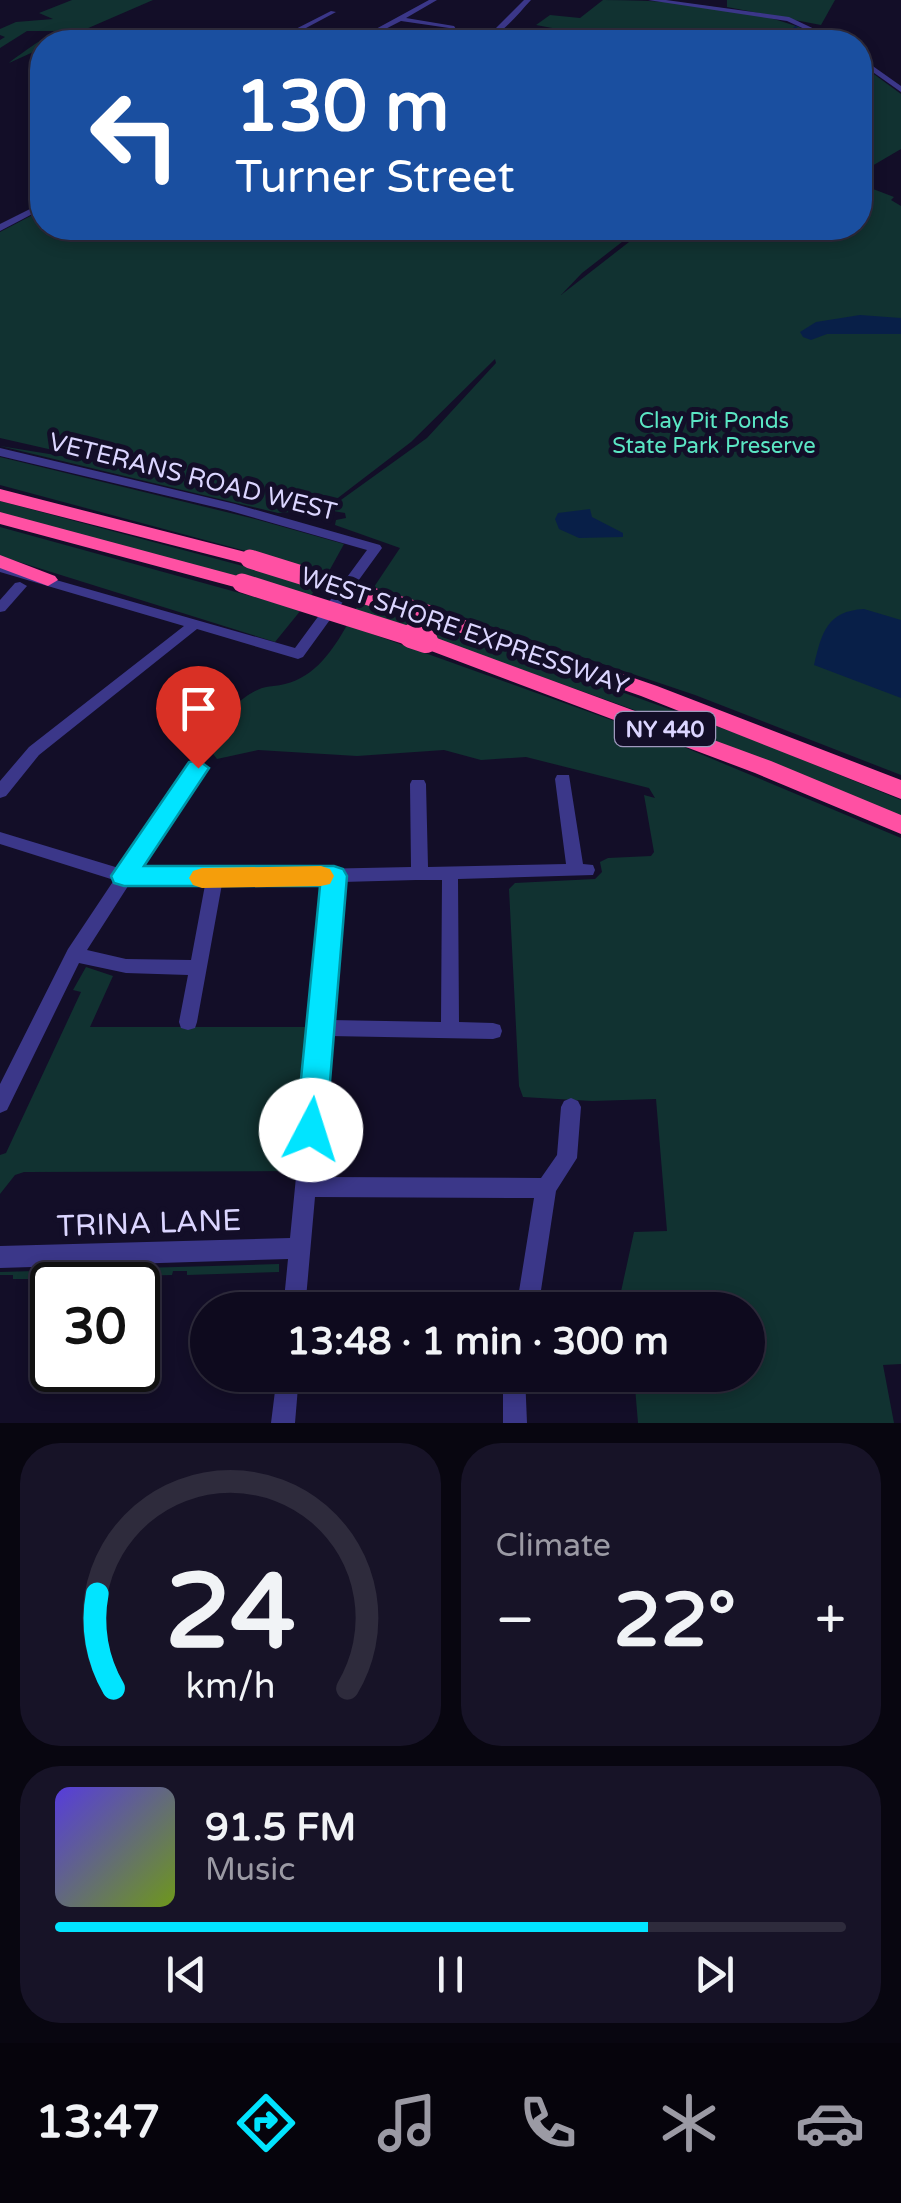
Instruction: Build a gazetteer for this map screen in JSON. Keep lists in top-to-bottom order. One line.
{"streets":{"highway":["WEST SHORE EXPRESSWAY","NY 440"],"street":["VETERANS ROAD WEST","TRINA LANE"]},"parks":["Clay Pit Ponds State Park Preserve"],"page":{"turn":["130 m","Turner Street"],"limit":"30","trip":"13:48 · 1 min · 300 m","tile":"Climate","heat":["−","22°","+"],"song":["91.5 FM","Music"],"tabs":"13:47","gauge":["24","km/h"]}}
